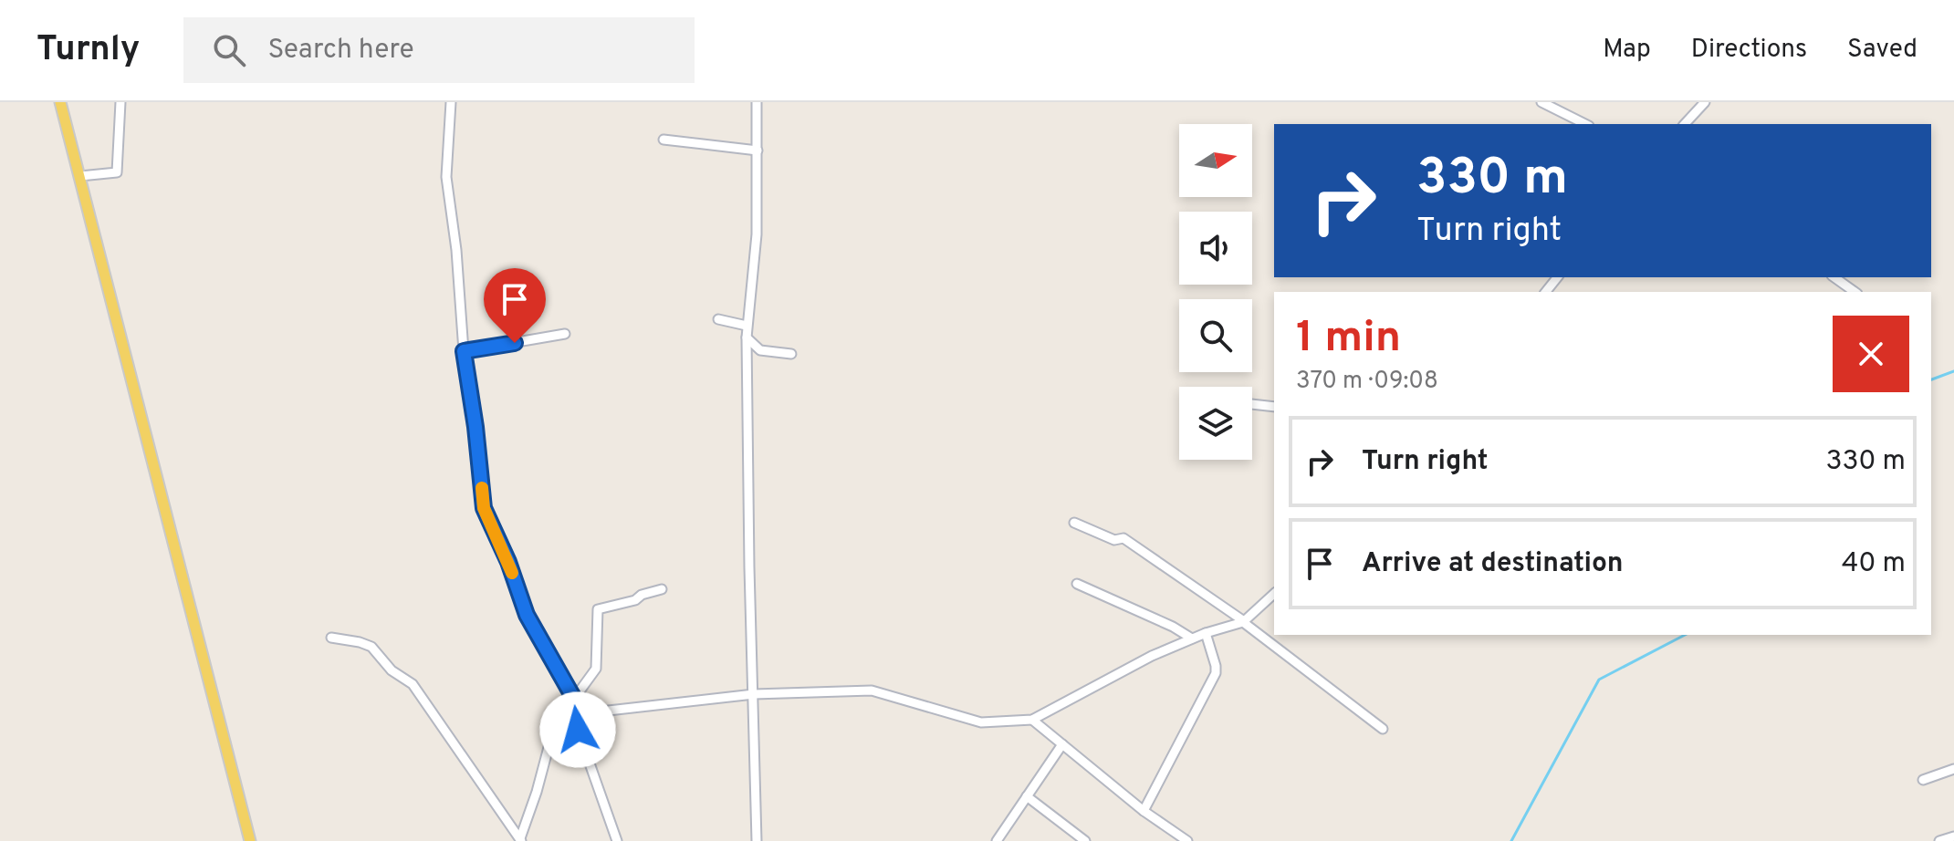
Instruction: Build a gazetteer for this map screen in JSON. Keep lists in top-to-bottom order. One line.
{"north":"right","page":{"header":"Turnly","search":"Search here","nav":["Map","Directions","Saved"],"turn":["330 m","Turn right"],"heading":["1 min","370 m · 09:08"],"list":[{"name":"Turn right","value":"330 m"},{"name":"Arrive at destination","value":"40 m"}]}}
